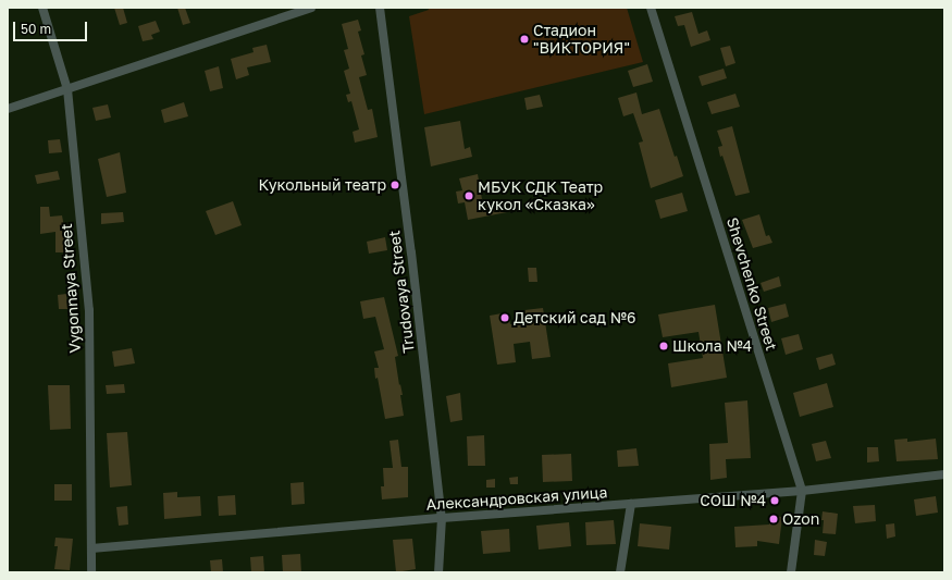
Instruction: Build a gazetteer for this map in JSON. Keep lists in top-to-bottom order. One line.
{"streets":{"street":["Shevchenko Street","Vygonnaya Street","Trudovaya Street","Александровская улица"]},"crossings":[["Shevchenko Street","Александровская улица"],["Vygonnaya Street","Александровская улица"],["Trudovaya Street","Александровская улица"]],"places":["Стадион \"ВИКТОРИЯ\"","Кукольный театр","МБУК СДК Театр кукол «Сказка»","Детский сад №6","Школа №4","СОШ №4","Ozon"],"scale_bar":"50 m"}
